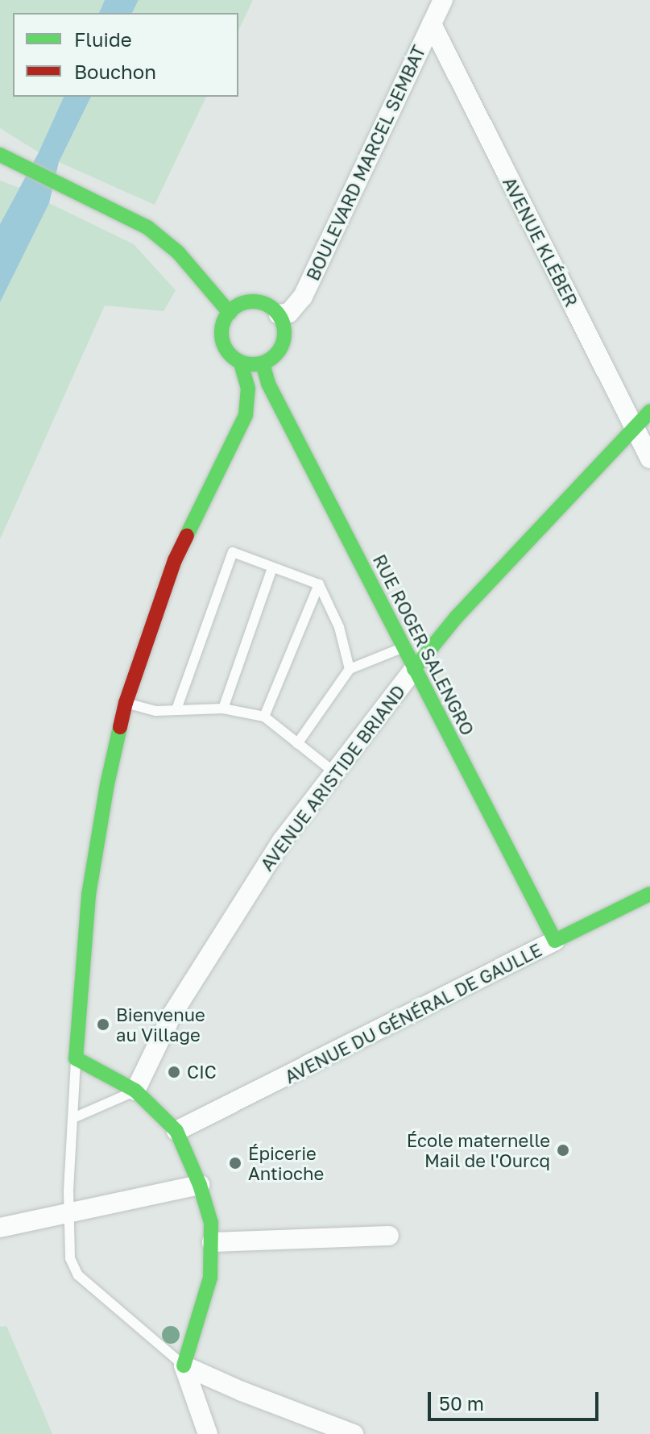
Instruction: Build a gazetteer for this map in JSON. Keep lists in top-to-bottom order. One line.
{"streets":{"street":["BOULEVARD MARCEL SEMBAT","AVENUE KLÉBER","RUE ROGER SALENGRO","AVENUE ARISTIDE BRIAND","AVENUE DU GÉNÉRAL DE GAULLE"]},"crossings":[["BOULEVARD MARCEL SEMBAT","AVENUE KLÉBER"],["BOULEVARD MARCEL SEMBAT","RUE ROGER SALENGRO"],["AVENUE KLÉBER","AVENUE ARISTIDE BRIAND"],["RUE ROGER SALENGRO","AVENUE ARISTIDE BRIAND"],["RUE ROGER SALENGRO","AVENUE DU GÉNÉRAL DE GAULLE"]],"places":["Bienvenue au Village","CIC","École maternelle Mail de l'Ourcq","Épicerie Antioche"],"legend":["Fluide","Bouchon"],"scale_bar":"50 m"}
